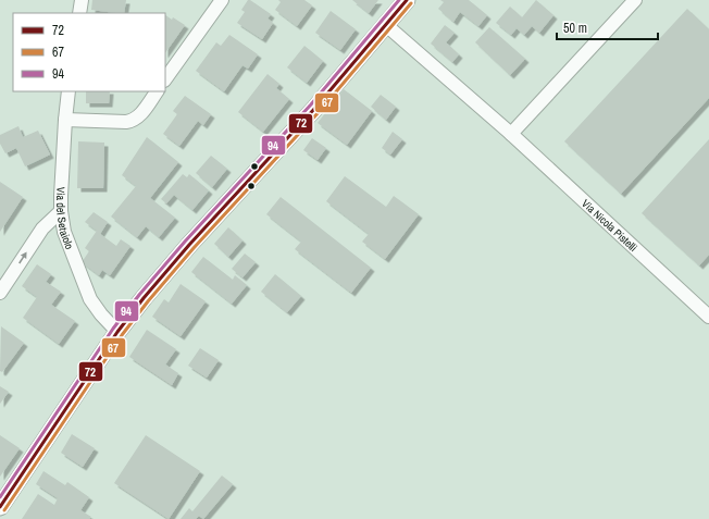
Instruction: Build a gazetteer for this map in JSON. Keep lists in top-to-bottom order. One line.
{"streets":{"street":["Via del Setaiolo","Via Nicola Pistelli"]},"lines":["transit line 72","transit line 94","transit line 67"],"legend":["72","67","94"],"scale_bar":"50 m"}
